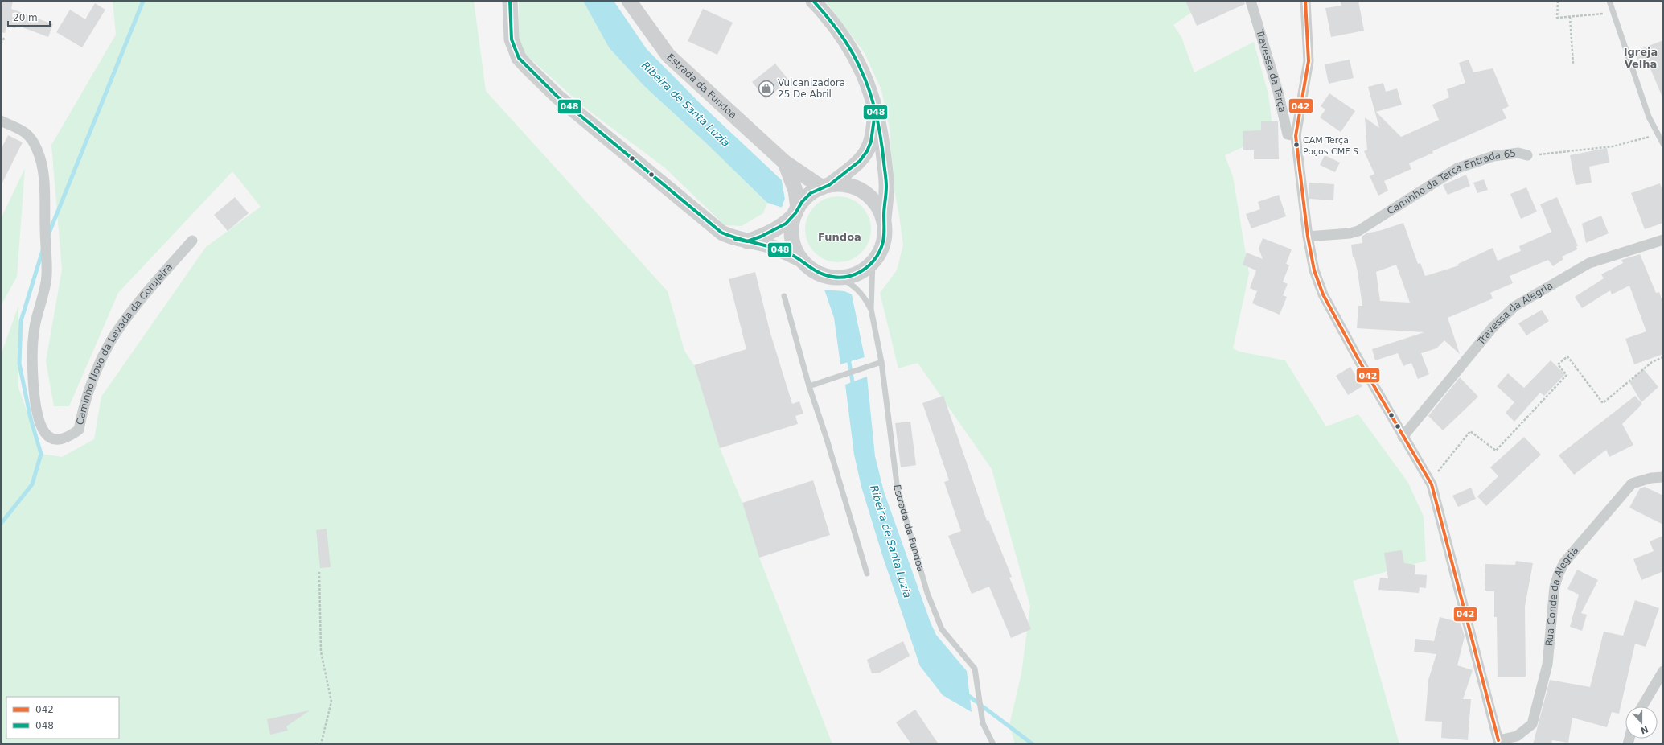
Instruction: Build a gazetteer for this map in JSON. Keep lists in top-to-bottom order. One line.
{"streets":{"main road":["Estrada da Fundoa"],"street":["Travessa da Terça","Caminho da Terça Entrada 65","Travessa da Alegria","Caminho Novo da Levada da Corujeira","Rua Conde da Alegria"]},"districts":["Igreja Velha","Fundoa"],"water":["Ribeira de Santa Luzia"],"places":{"shop":["Vulcanizadora 25 De Abril"],"other":["CAM Terça Poços CMF S"]},"lines":["transit line 042","transit line 048"],"legend":["042","048"],"scale_bar":"20 m","north":"bottom"}
